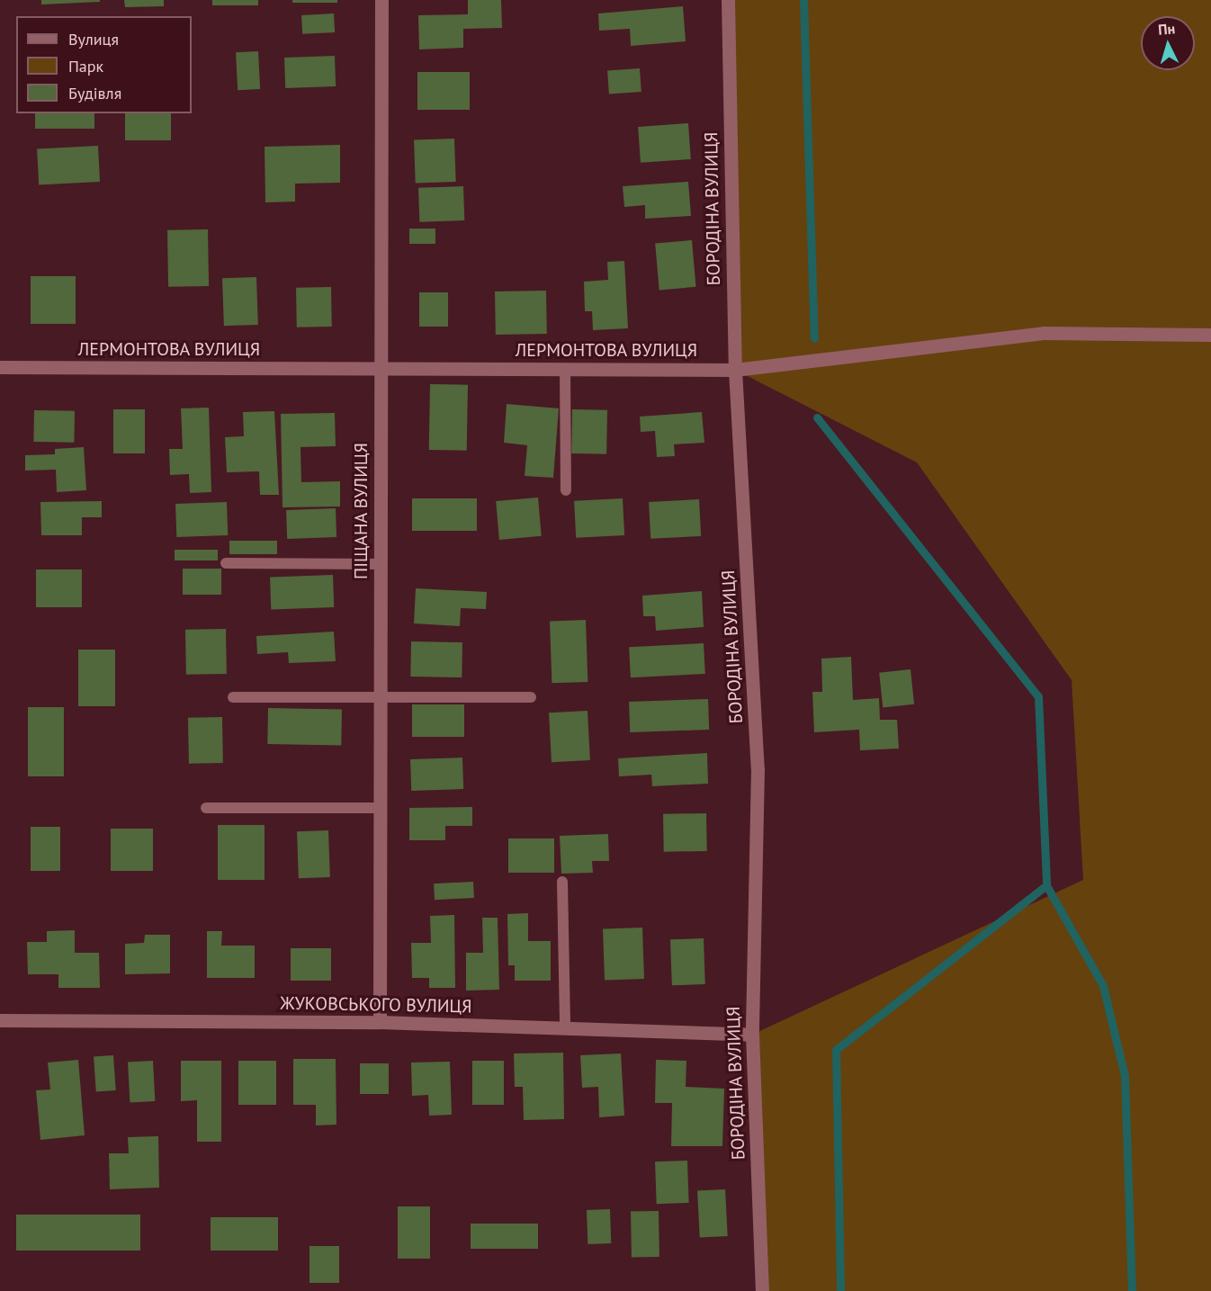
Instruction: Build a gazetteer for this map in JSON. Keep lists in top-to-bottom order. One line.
{"streets":{"street":["БОРОДІНА ВУЛИЦЯ","ЛЕРМОНТОВА ВУЛИЦЯ","ПІЩАНА ВУЛИЦЯ","ЖУКОВСЬКОГО ВУЛИЦЯ"]},"crossings":[["БОРОДІНА ВУЛИЦЯ","ЛЕРМОНТОВА ВУЛИЦЯ"],["БОРОДІНА ВУЛИЦЯ","ЖУКОВСЬКОГО ВУЛИЦЯ"],["ЛЕРМОНТОВА ВУЛИЦЯ","ПІЩАНА ВУЛИЦЯ"],["ПІЩАНА ВУЛИЦЯ","ЖУКОВСЬКОГО ВУЛИЦЯ"]],"legend":["Вулиця","Парк","Будівля"],"north":"top"}
